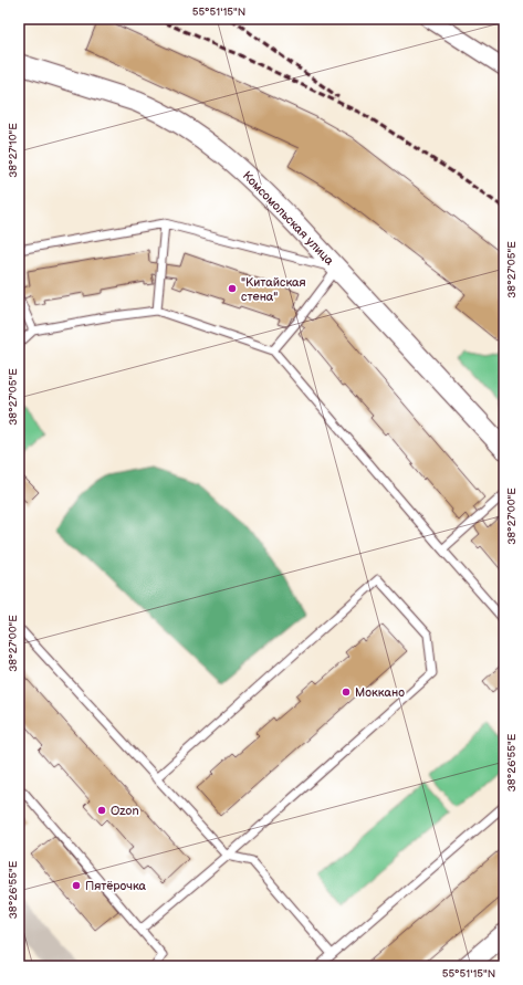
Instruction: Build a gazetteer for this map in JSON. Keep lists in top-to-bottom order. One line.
{"streets":{"street":["Комсомольская улица"]},"places":["\"Китайская стена\"","Моккано","Ozon","Пятёрочка"],"coordinates":["55°51'15\"N","38°27'10\"E","38°27'05\"E","38°27'00\"E","38°26'55\"E"]}
